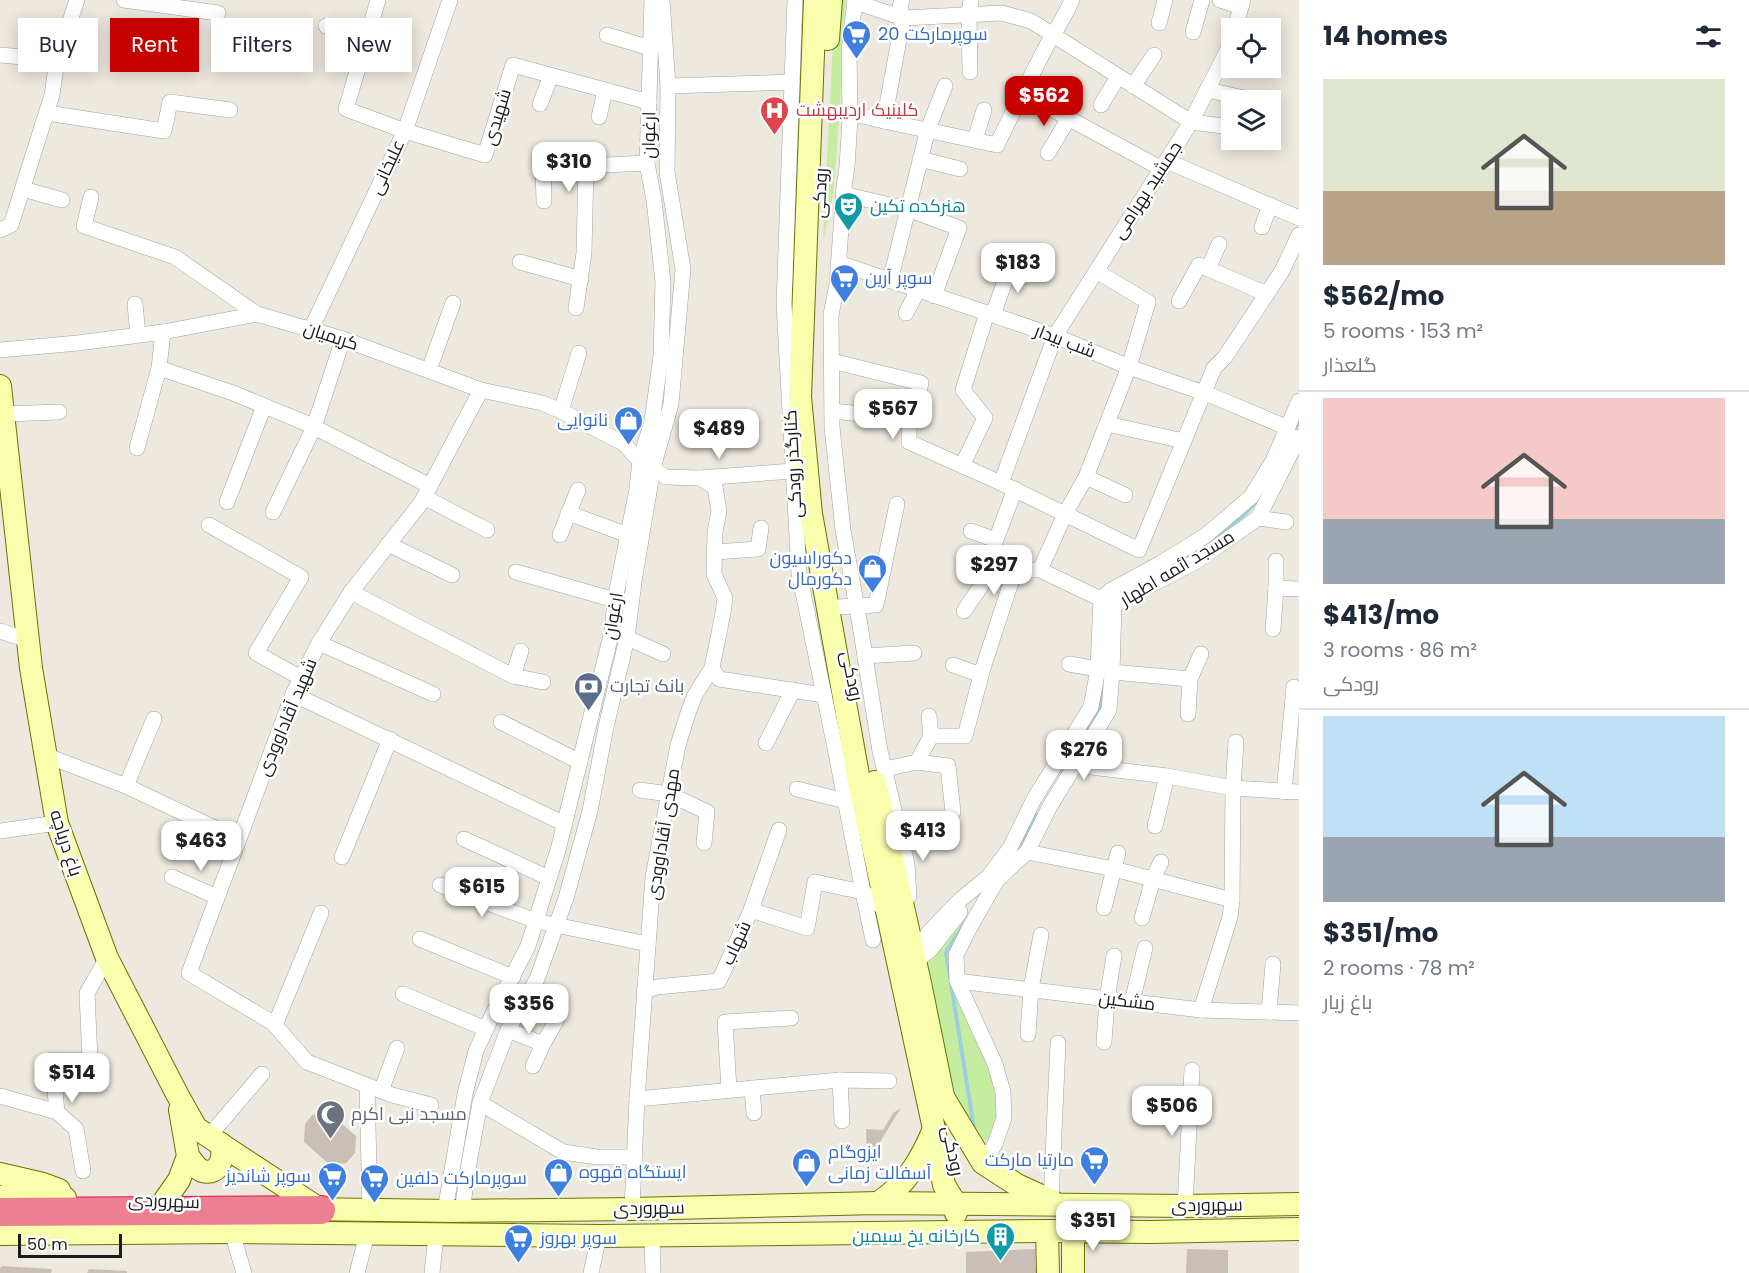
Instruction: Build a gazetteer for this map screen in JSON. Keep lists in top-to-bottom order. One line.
{"streets":{"main road":["رودکی","باغ دریاچه","سهروردی"],"street":["شهیدی","ارغوان","علیخانی","جمشید بهرامی","کریمیان","شب بیدار","کنارگذر رودکی","مسجد ائمه اطهار","شهید آقاداوودی","مهدی آقاداوودی","شهاب","مشکین"]},"crossings":[["شهیدی","ارغوان"],["شهیدی","علیخانی"],["ارغوان","کریمیان"],["ارغوان","کنارگذر رودکی"],["ارغوان","سهروردی"],["علیخانی","کریمیان"],["جمشید بهرامی","شب بیدار"],["رودکی","کنارگذر رودکی"],["رودکی","مسجد ائمه اطهار"],["رودکی","سهروردی"],["کریمیان","شهید آقاداوودی"],["شب بیدار","مسجد ائمه اطهار"],["کنارگذر رودکی","شهاب"],["مسجد ائمه اطهار","مشکین"],["مهدی آقاداوودی","شهاب"],["مهدی آقاداوودی","سهروردی"],["باغ دریاچه","سهروردی"]],"places":{"supermarket":["سوپرمارکت 20","سوپر آرین","مارتیا مارکت","سوپر شاندیز","سوپرمارکت دلفین","سوپر بهروز"],"hospital":["کلینیک اردیبهشت"],"theatre":["هنرکده تکین"],"shop":["نانوایی","دکوراسیون دکورمال","ایزوگام آسفالت زمانی","ایستگاه قهوه"],"bank":["بانک تجارت"],"mosque":["مسجد نبی اکرم"],"building":["کارخانه یخ سیمین"]},"scale_bar":"50 m","page":{"heading":"14 homes","chip":["Buy","Rent","Filters","New"],"list":[{"name":"$562/mo","note":"5 rooms · 153 m² · گلعذار"},{"name":"$413/mo","note":"3 rooms · 86 m² · رودکی"},{"name":"$351/mo","note":"2 rooms · 78 m² · باغ زیار"}],"price":["$562","$310","$183","$567","$489","$297","$276","$413","$463","$615","$356","$514","$506","$351"],"scale":"50 m"}}
